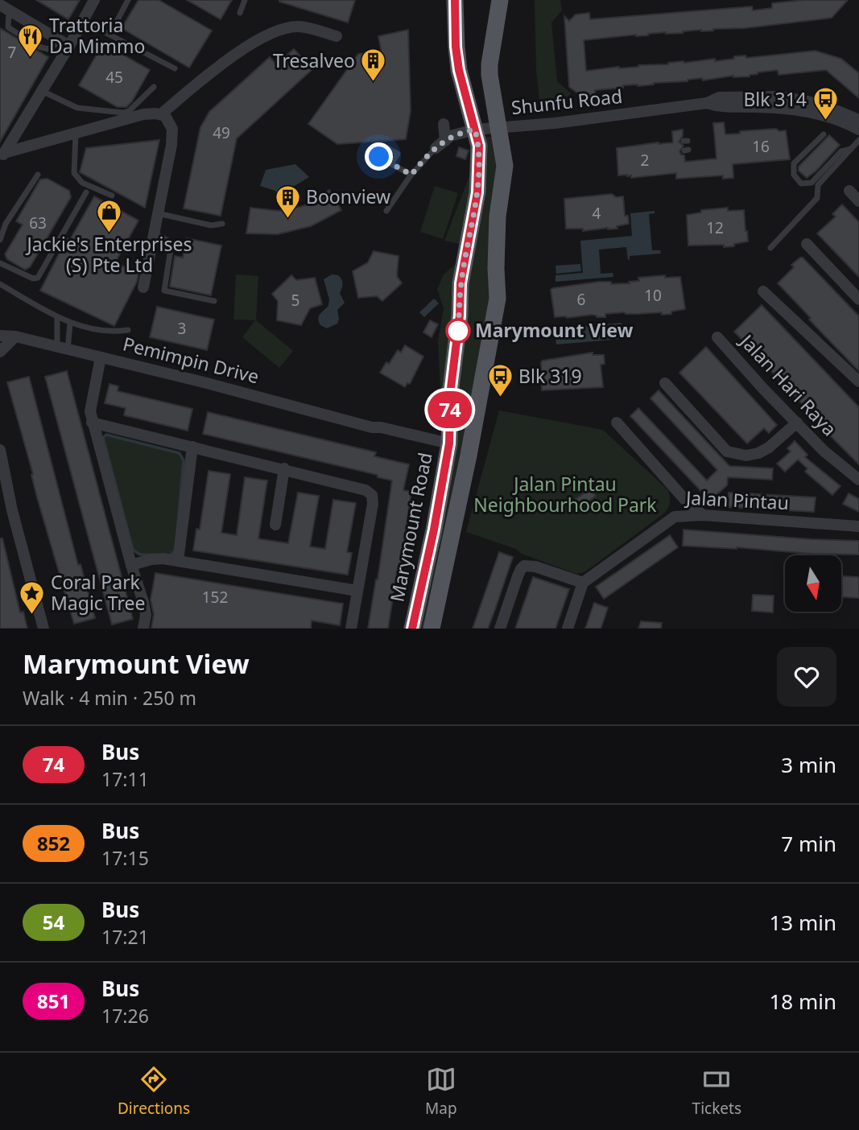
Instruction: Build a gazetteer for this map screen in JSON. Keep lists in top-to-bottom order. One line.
{"streets":{"main road":["Marymount Road"],"street":["Shunfu Road","Pemimpin Drive","Jalan Hari Raya","Jalan Pintau"]},"crossings":[["Shunfu Road","Marymount Road"],["Pemimpin Drive","Marymount Road"]],"parks":["Jalan Pintau Neighbourhood Park"],"places":{"restaurant":["Trattoria Da Mimmo"],"building":["Tresalveo","Boonview"],"bus stop":["Blk 314","Blk 319"],"shop":["Jackie's Enterprises (S) Pte Ltd"],"other":["Marymount View"],"place":["Coral Park Magic Tree"]},"lines":["bus line 74"],"house_numbers":["7","45","49","16","2","4","63","12","10","6","5","3","152"],"north":"bottom","page":{"on_map":"74","heading":["Marymount View","Walk · 4 min · 250 m"],"list":[{"mark":"74","name":"Bus","note":"17:11","value":"3 min"},{"mark":"852","name":"Bus","note":"17:15","value":"7 min"},{"mark":"54","name":"Bus","note":"17:21","value":"13 min"},{"mark":"851","name":"Bus","note":"17:26","value":"18 min"}],"tabs":["Directions","Map","Tickets"]}}
